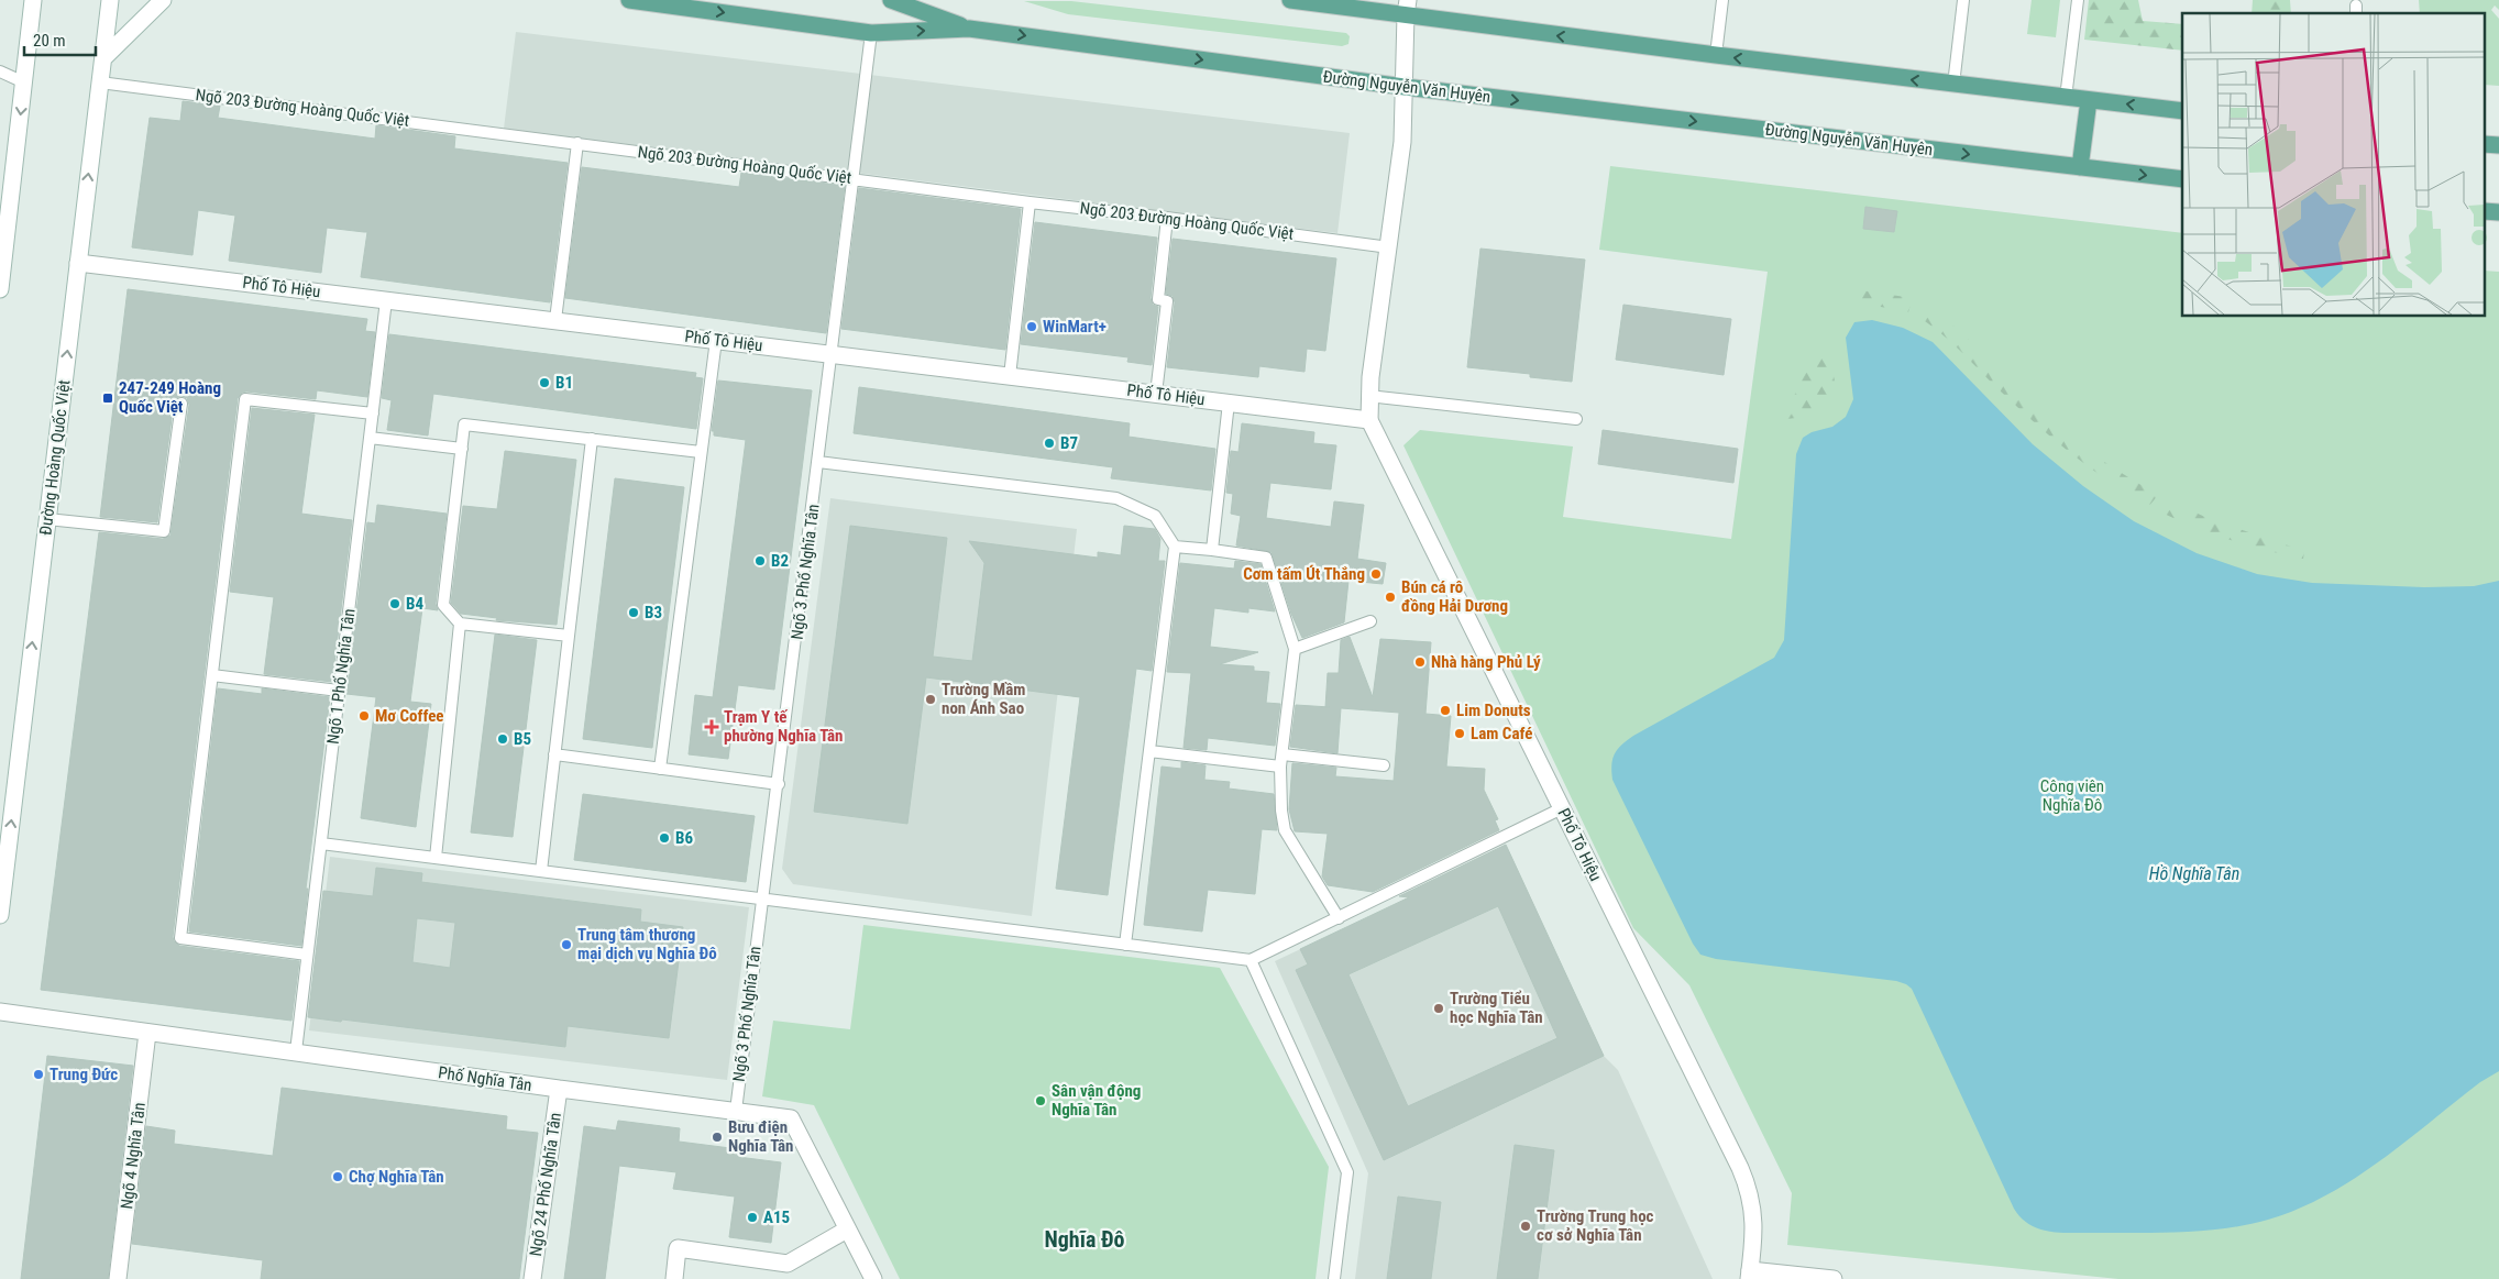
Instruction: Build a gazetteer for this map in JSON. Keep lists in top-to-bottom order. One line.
{"streets":{"main road":["Đường Nguyễn Văn Huyên"],"street":["Phố Tô Hiệu","Đường Hoàng Quốc Việt","Phố Nghĩa Tân","Ngõ 4 Nghĩa Tân","Ngõ 24 Phố Nghĩa Tân"],"lane":["Ngõ 203 Đường Hoàng Quốc Việt","Ngõ 3 Phố Nghĩa Tân","Ngõ 1 Phố Nghĩa Tân"]},"crossings":[["Đường Nguyễn Văn Huyên","Phố Tô Hiệu"],["Đường Nguyễn Văn Huyên","Ngõ 3 Phố Nghĩa Tân"],["Ngõ 203 Đường Hoàng Quốc Việt","Phố Tô Hiệu"],["Ngõ 203 Đường Hoàng Quốc Việt","Đường Hoàng Quốc Việt"],["Ngõ 203 Đường Hoàng Quốc Việt","Ngõ 3 Phố Nghĩa Tân"],["Phố Tô Hiệu","Đường Hoàng Quốc Việt"],["Phố Tô Hiệu","Ngõ 3 Phố Nghĩa Tân"],["Phố Tô Hiệu","Ngõ 1 Phố Nghĩa Tân"],["Ngõ 3 Phố Nghĩa Tân","Phố Nghĩa Tân"],["Ngõ 1 Phố Nghĩa Tân","Phố Nghĩa Tân"],["Phố Nghĩa Tân","Ngõ 4 Nghĩa Tân"],["Phố Nghĩa Tân","Ngõ 24 Phố Nghĩa Tân"]],"one_way":["Đường Hoàng Quốc Việt"],"districts":["Nghĩa Đô"],"water":["Hồ Nghĩa Tân"],"parks":["Công viên Nghĩa Đô"],"places":{"other":["WinMart+","B1","B7","B2","Cơm tấm Út Thắng","Bún cá rô đồng Hải Dương","B4","B3","Nhà hàng Phủ Lý","Trường Mầm non Ánh Sao","Lim Donuts","Mơ Coffee","Lam Café","B5","B6","Trung tâm thương mại dịch vụ Nghĩa Đô","Trường Tiểu học Nghĩa Tân","Trung Đức","Sân vận động Nghĩa Tân","Bưu điện Nghĩa Tân","Chợ Nghĩa Tân","A15","Trường Trung học cơ sở Nghĩa Tân"],"transit":["247-249 Hoàng Quốc Việt"],"health":["Trạm Y tế phường Nghĩa Tân"]},"scale_bar":"20 m"}
